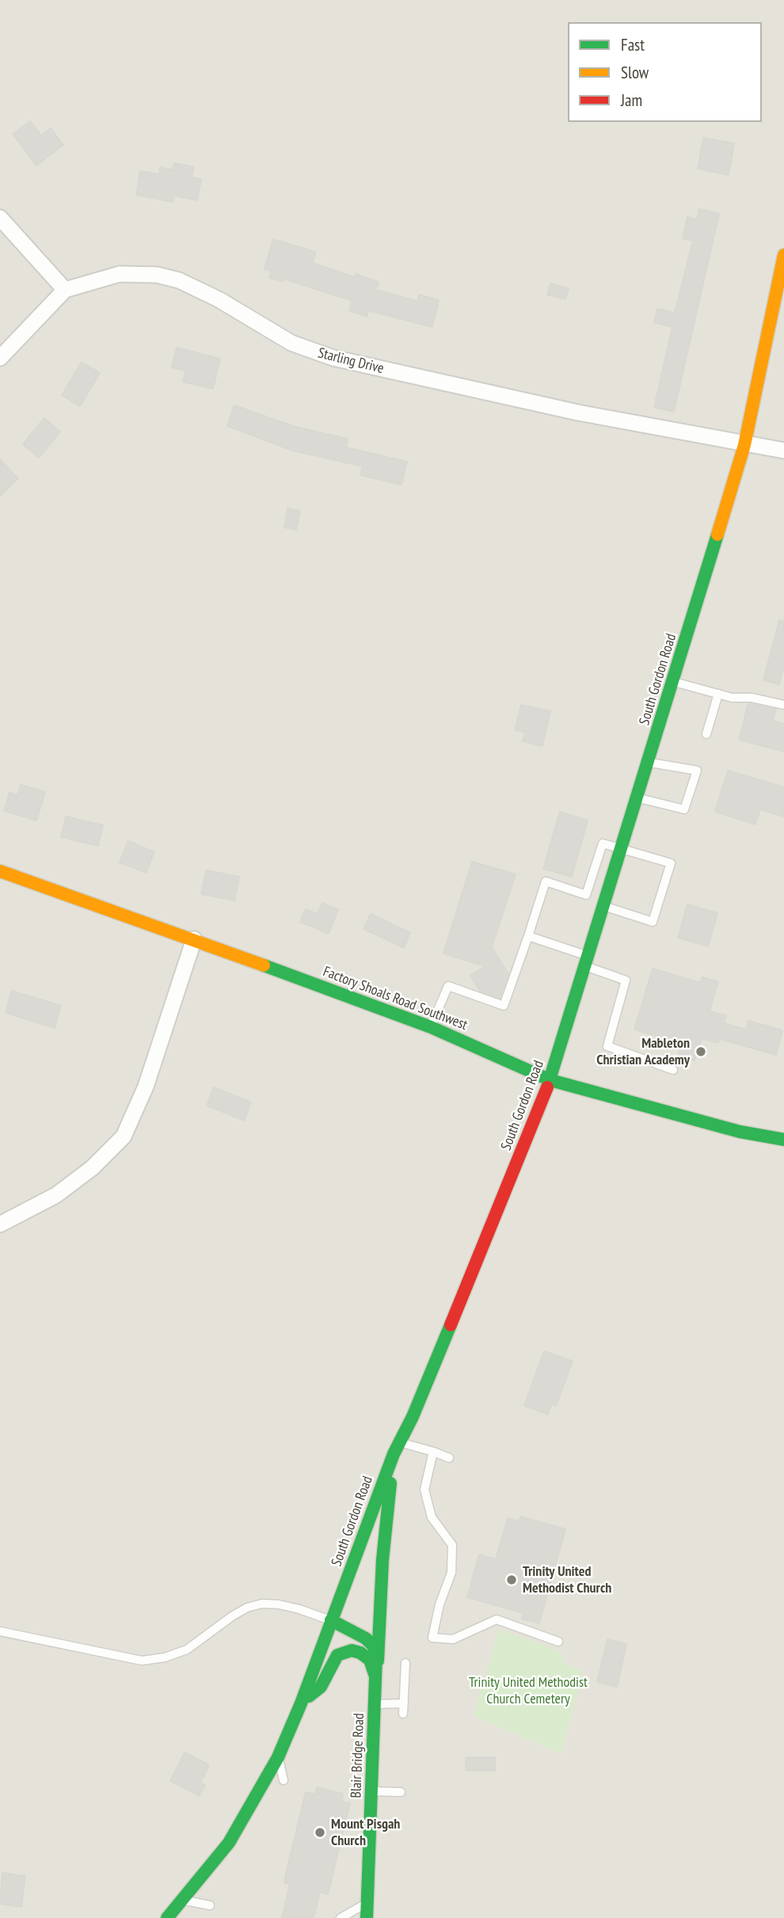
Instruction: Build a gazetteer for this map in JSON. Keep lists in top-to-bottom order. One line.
{"streets":{"street":["Starling Drive","South Gordon Road","Factory Shoals Road Southwest","Blair Bridge Road"]},"crossings":[["Starling Drive","South Gordon Road"],["South Gordon Road","Factory Shoals Road Southwest"],["South Gordon Road","Blair Bridge Road"]],"parks":["Trinity United Methodist Church Cemetery"],"places":["Mableton Christian Academy","Trinity United Methodist Church","Mount Pisgah Church"],"legend":["Fast","Slow","Jam"]}
